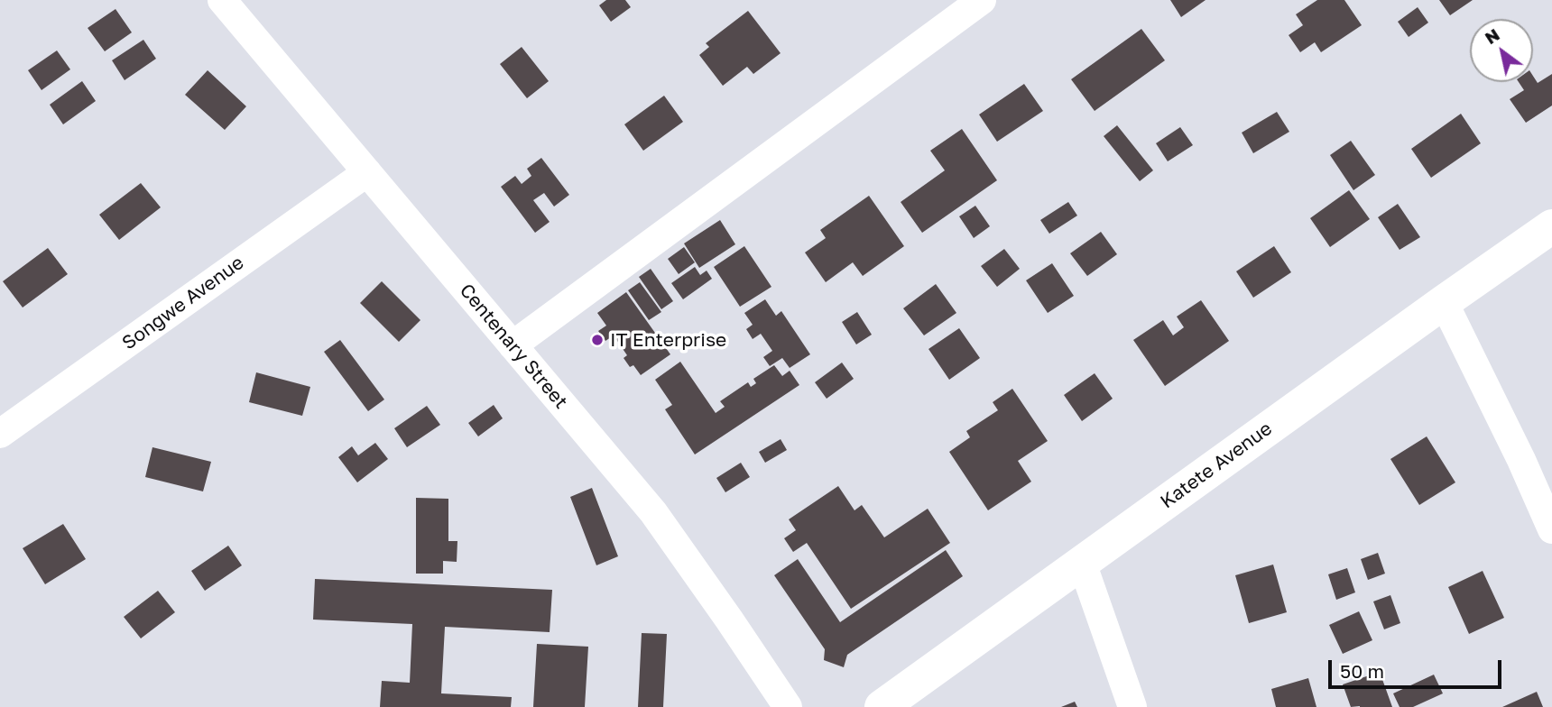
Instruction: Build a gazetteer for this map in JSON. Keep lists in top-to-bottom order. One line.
{"streets":{"street":["Songwe Avenue","Centenary Street","Katete Avenue"]},"crossings":[["Songwe Avenue","Centenary Street"]],"places":["IT Enterprise"],"scale_bar":"50 m","north":"top left"}
